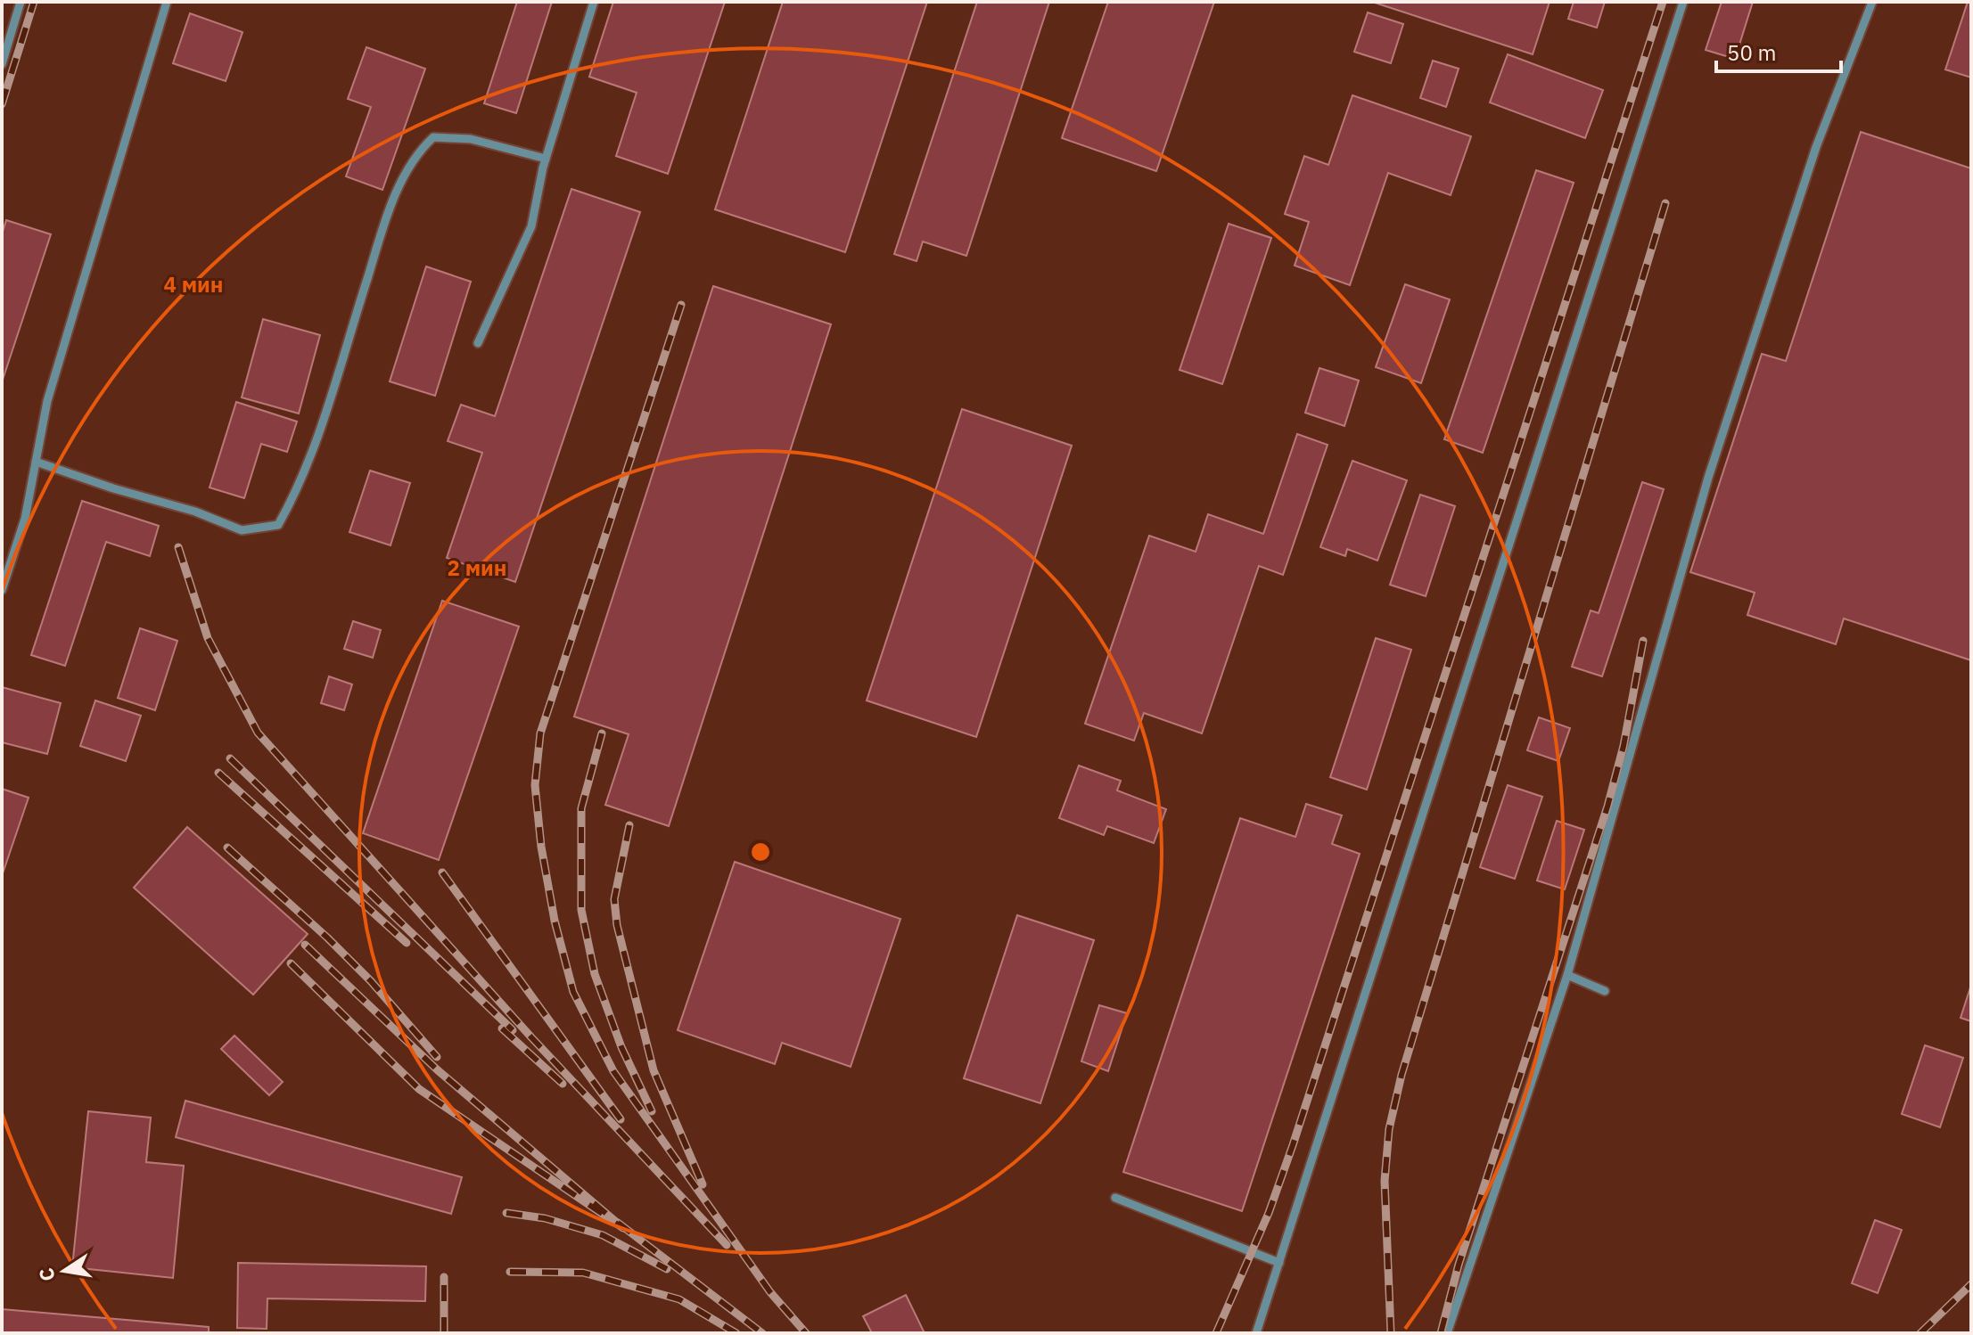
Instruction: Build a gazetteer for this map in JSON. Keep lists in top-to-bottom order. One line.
{"scale_bar":"50 m","north":"left","rings":["4 мин","2 мин"]}
